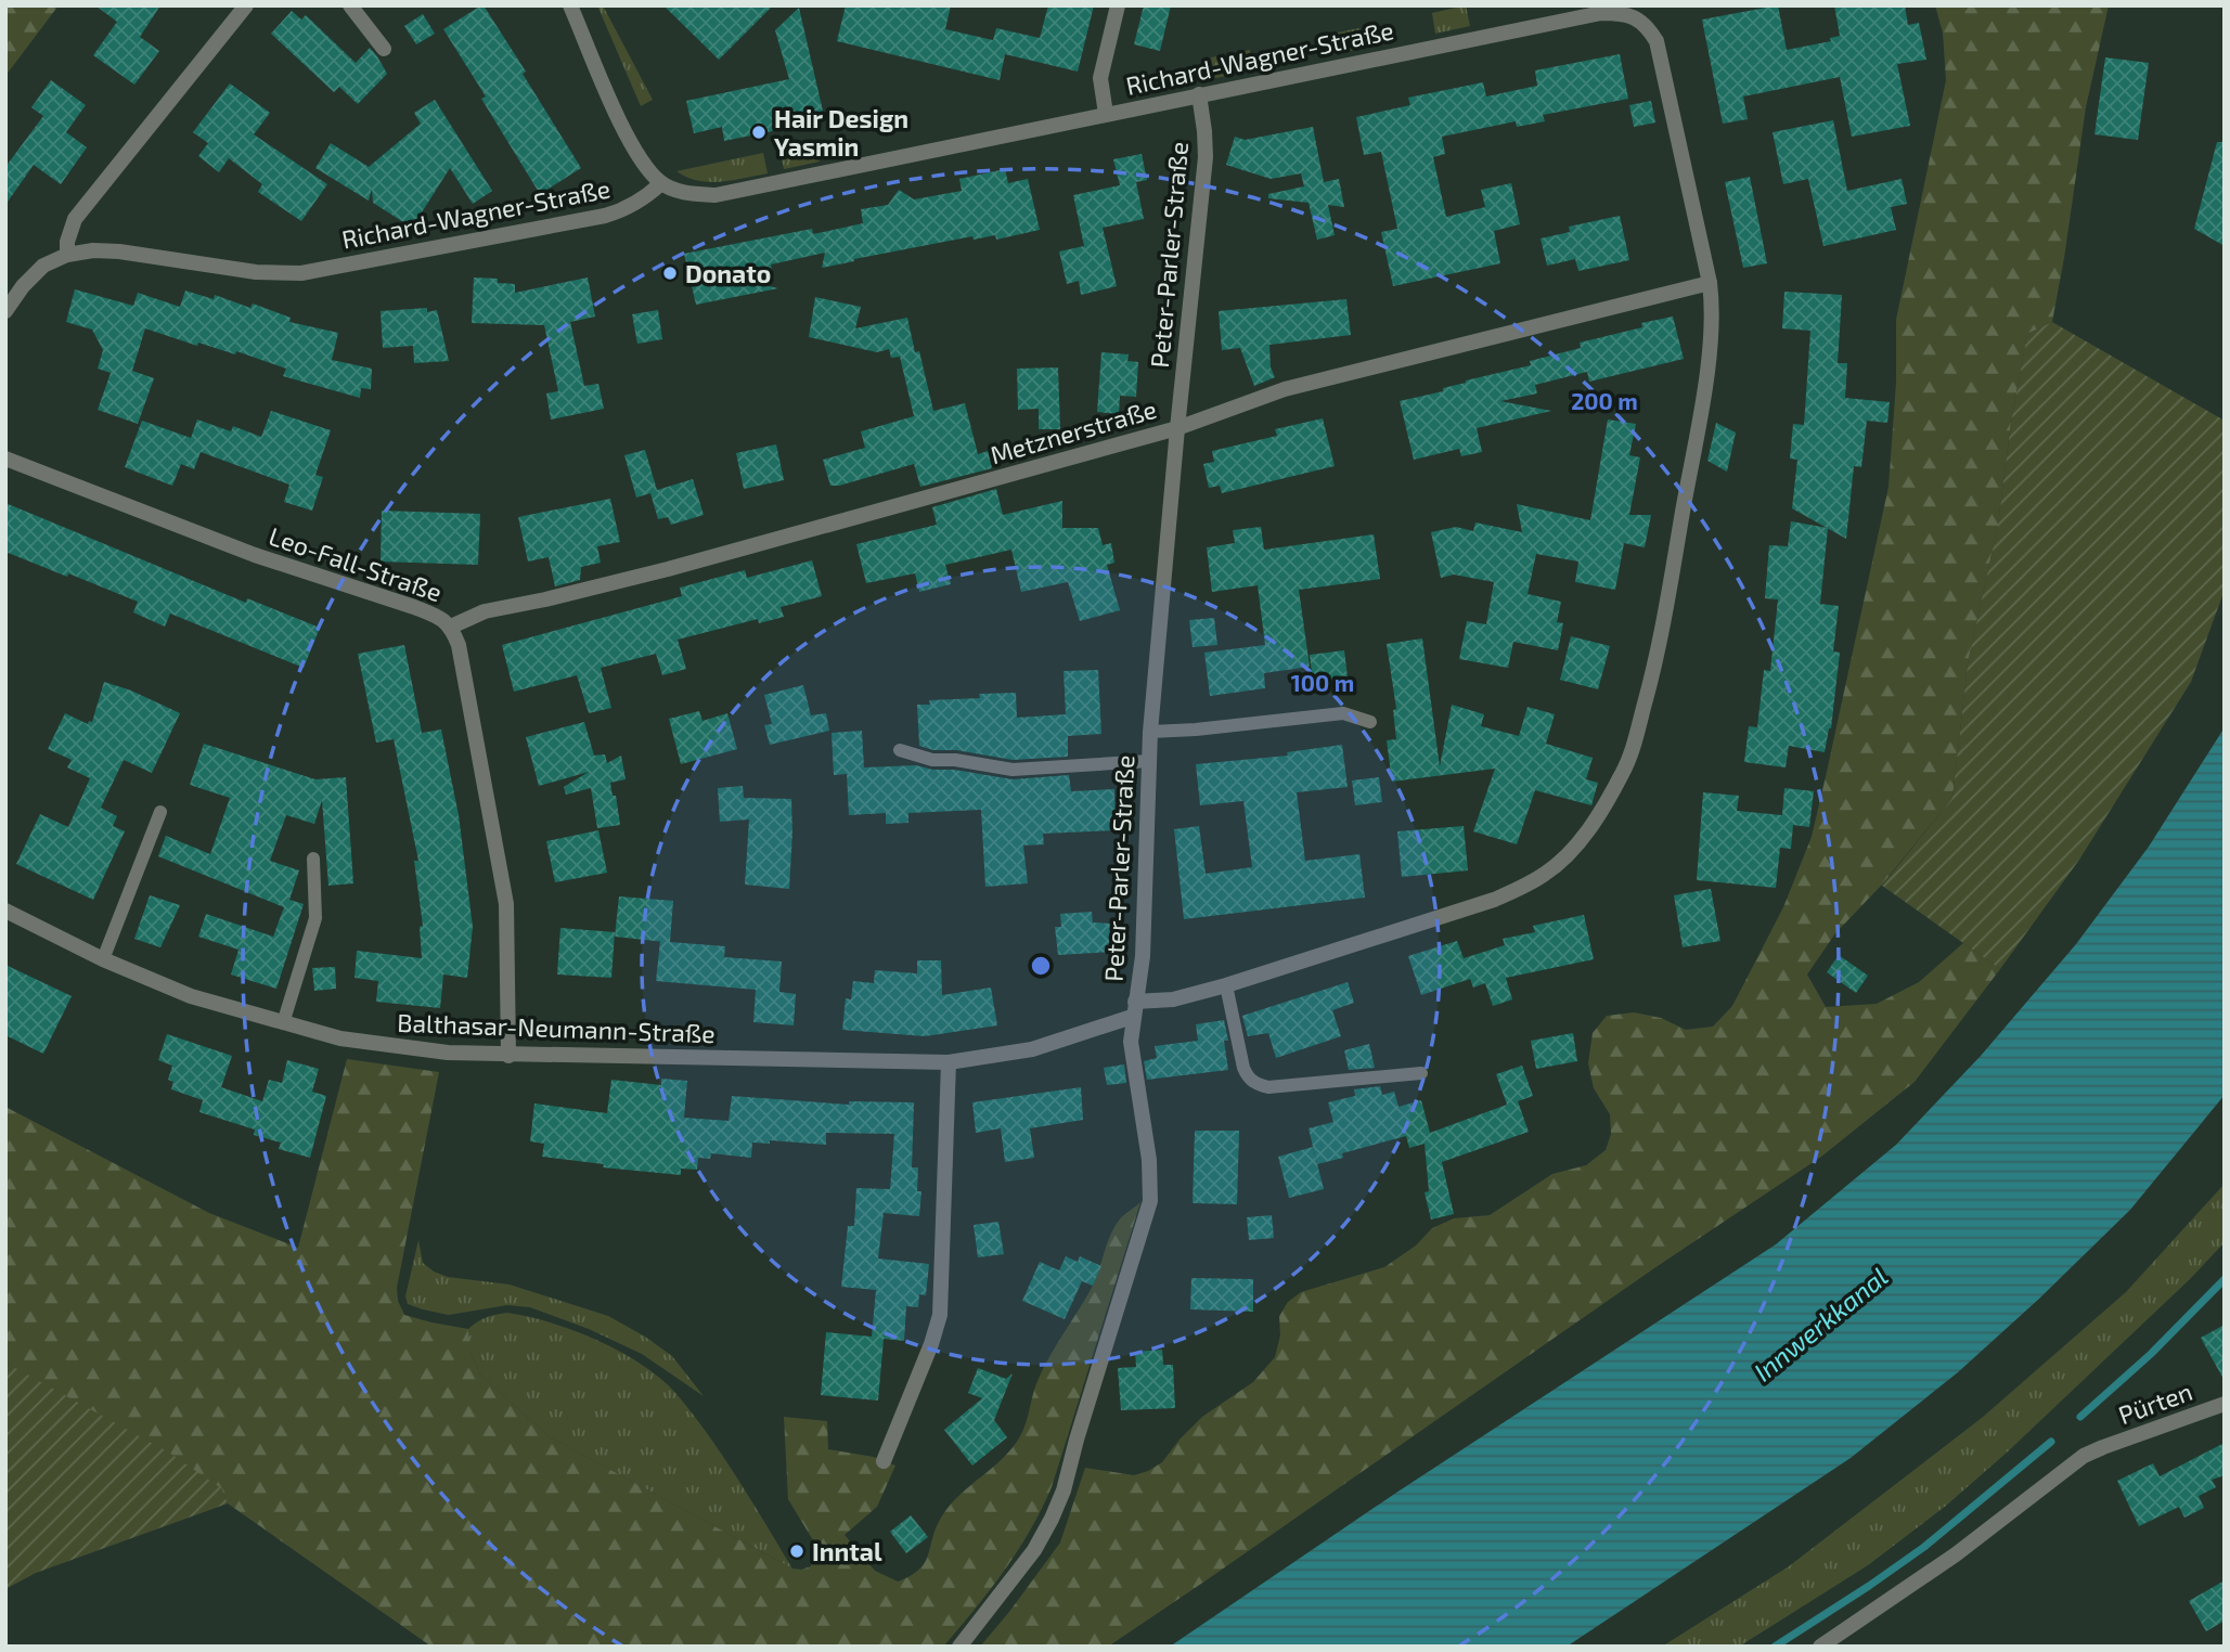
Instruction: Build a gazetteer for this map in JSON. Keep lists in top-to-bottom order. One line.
{"streets":{"street":["Richard-Wagner-Straße","Peter-Parler-Straße","Metznerstraße","Leo-Fall-Straße","Balthasar-Neumann-Straße","Pürten"]},"crossings":[["Richard-Wagner-Straße","Peter-Parler-Straße"],["Richard-Wagner-Straße","Balthasar-Neumann-Straße"],["Peter-Parler-Straße","Metznerstraße"],["Peter-Parler-Straße","Balthasar-Neumann-Straße"],["Metznerstraße","Leo-Fall-Straße"],["Metznerstraße","Balthasar-Neumann-Straße"],["Leo-Fall-Straße","Balthasar-Neumann-Straße"]],"water":["Innwerkkanal"],"places":["Hair Design Yasmin","Donato","Inntal"],"rings":["200 m","100 m"]}
